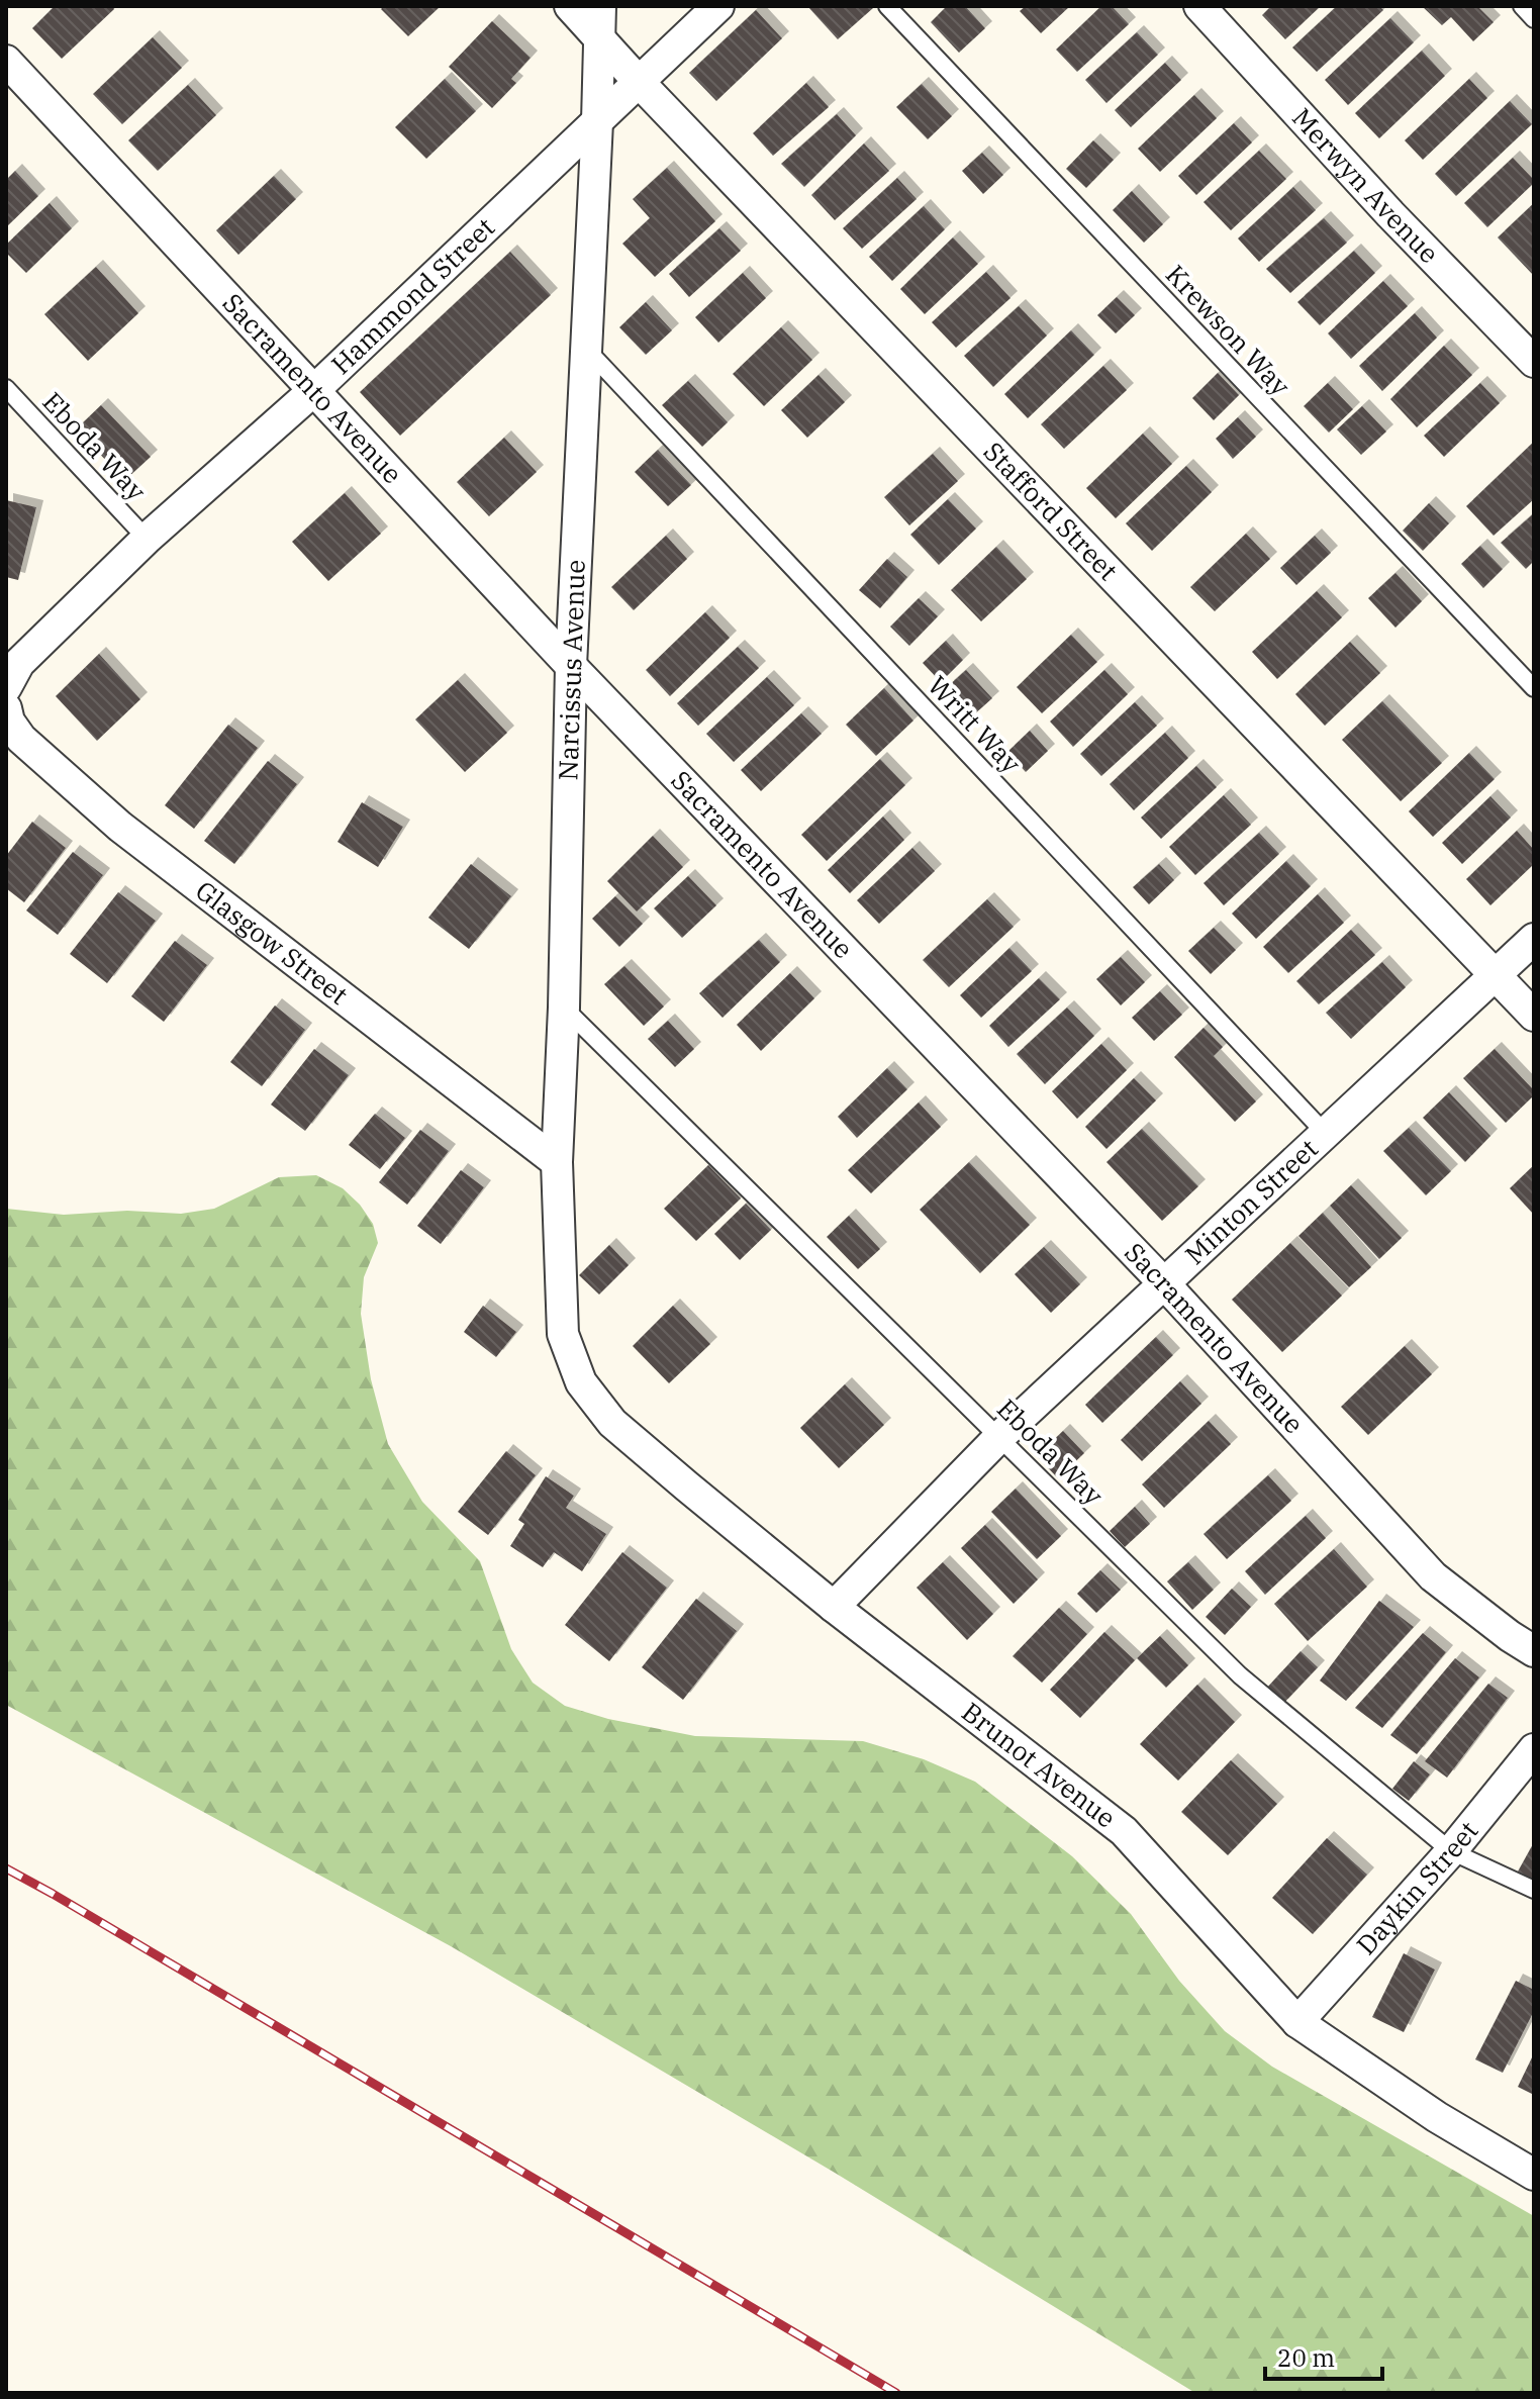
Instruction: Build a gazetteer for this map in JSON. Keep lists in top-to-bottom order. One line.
{"streets":{"street":["Merwyn Avenue","Hammond Street","Sacramento Avenue","Stafford Street","Narcissus Avenue","Glasgow Street","Minton Street","Brunot Avenue","Daykin Street"],"lane":["Krewson Way","Eboda Way","Writt Way"]},"crossings":[["Hammond Street","Sacramento Avenue"],["Hammond Street","Eboda Way"],["Hammond Street","Stafford Street"],["Hammond Street","Narcissus Avenue"],["Sacramento Avenue","Narcissus Avenue"],["Sacramento Avenue","Minton Street"],["Eboda Way","Narcissus Avenue"],["Eboda Way","Minton Street"],["Eboda Way","Daykin Street"],["Stafford Street","Narcissus Avenue"],["Stafford Street","Minton Street"],["Narcissus Avenue","Writt Way"],["Narcissus Avenue","Glasgow Street"],["Narcissus Avenue","Brunot Avenue"],["Writt Way","Minton Street"],["Minton Street","Brunot Avenue"],["Brunot Avenue","Daykin Street"]],"scale_bar":"20 m"}
